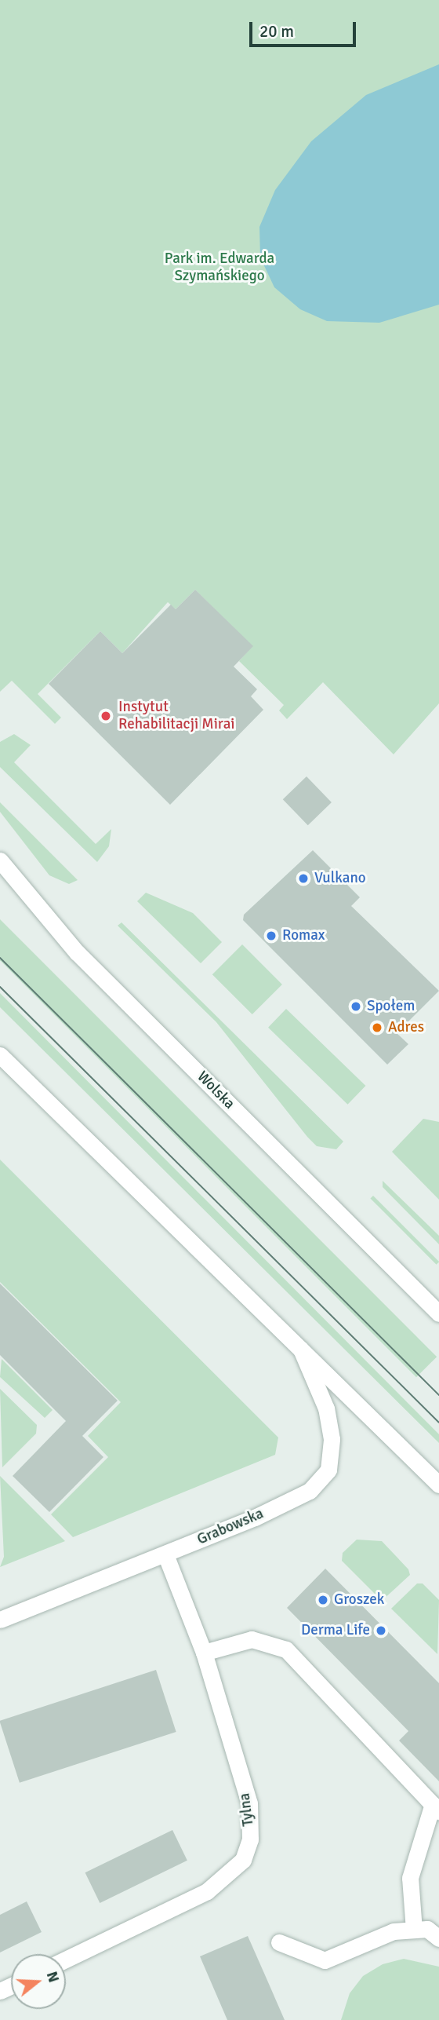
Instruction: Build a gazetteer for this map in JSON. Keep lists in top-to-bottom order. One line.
{"streets":{"main road":["Wolska","Grabowska","Tylna"]},"crossings":[["Grabowska","Tylna"]],"parks":["Park im. Edwarda Szymańskiego"],"places":["Instytut Rehabilitacji Mirai","Vulkano","Romax","Społem","Adres","Groszek","Derma Life"],"scale_bar":"20 m","north":"right"}
